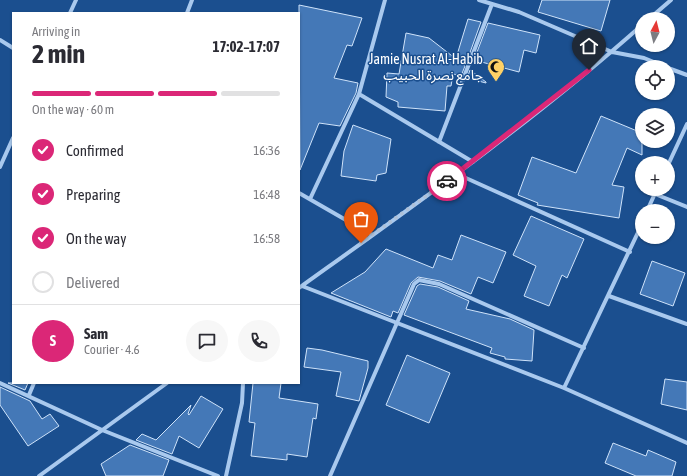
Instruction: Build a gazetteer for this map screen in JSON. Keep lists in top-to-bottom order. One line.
{"places":{"mosque":["Jamie Nusrat Al-Habib جامع نصرة الحبيب"]},"north":"top","page":{"map_buttons":["+","−"],"heading":["2 min","Arriving in","17:02–17:07"],"panel":["Sam","Courier · 4.6"],"bar":"On the way · 60 m","list":[["Confirmed","16:36"],["Preparing","16:48"],["On the way","16:58"],"Delivered"],"round":"S"}}
